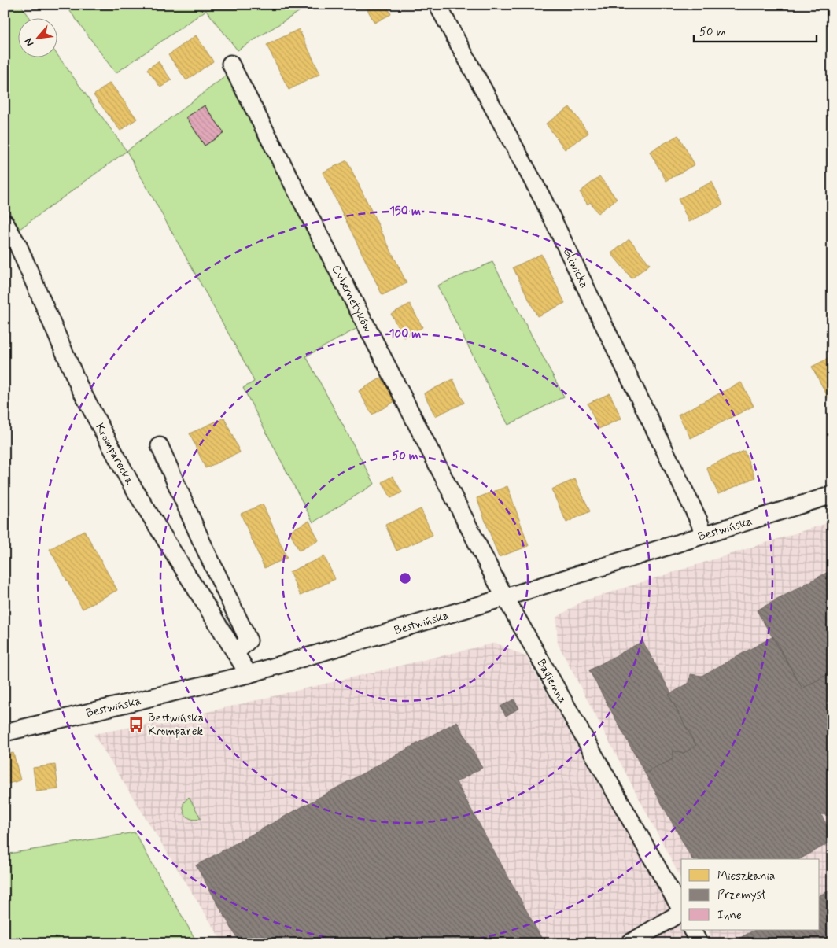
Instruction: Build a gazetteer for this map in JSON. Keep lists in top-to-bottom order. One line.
{"streets":{"street":["Gliwicka","Cybernetyków","Kromparecka","Bestwińska","Bagienna"]},"crossings":[["Gliwicka","Bestwińska"],["Cybernetyków","Bestwińska"],["Cybernetyków","Bagienna"],["Kromparecka","Bestwińska"],["Bestwińska","Bagienna"]],"places":{"bus stop":["Bestwińska Kromparek"]},"legend":["Mieszkania","Przemysł","Inne"],"scale_bar":"50 m","north":"bottom left","rings":["150 m","100 m","50 m"]}
